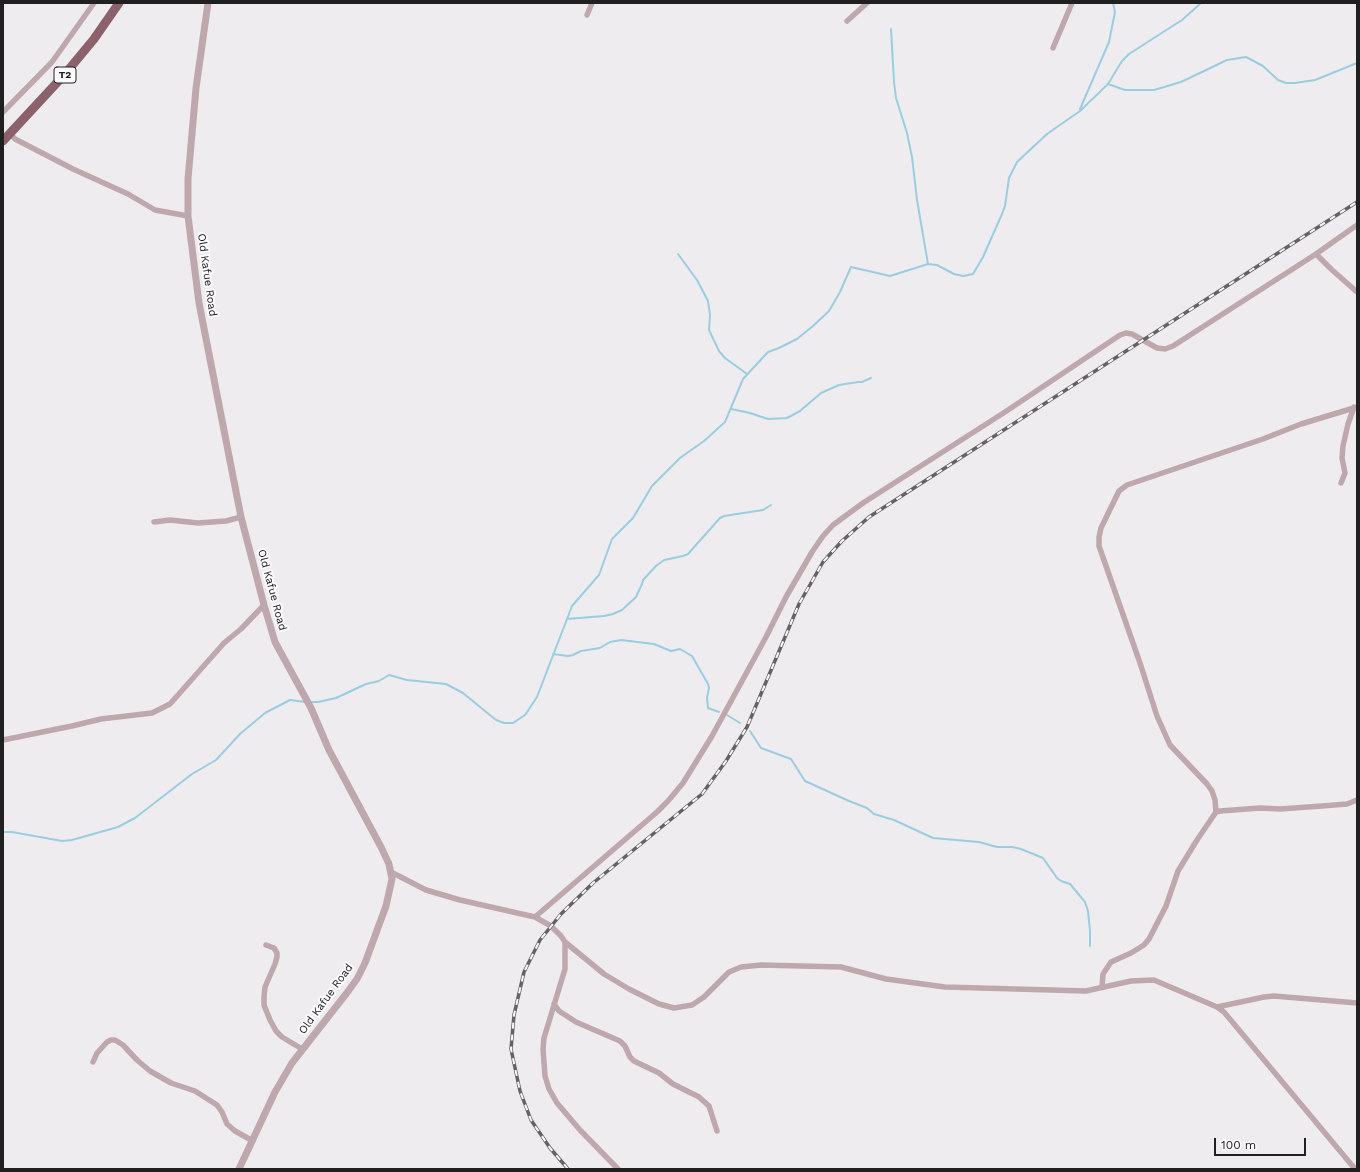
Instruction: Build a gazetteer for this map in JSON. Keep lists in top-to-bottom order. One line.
{"streets":{"highway":["T2"],"street":["Old Kafue Road"]},"scale_bar":"100 m"}
